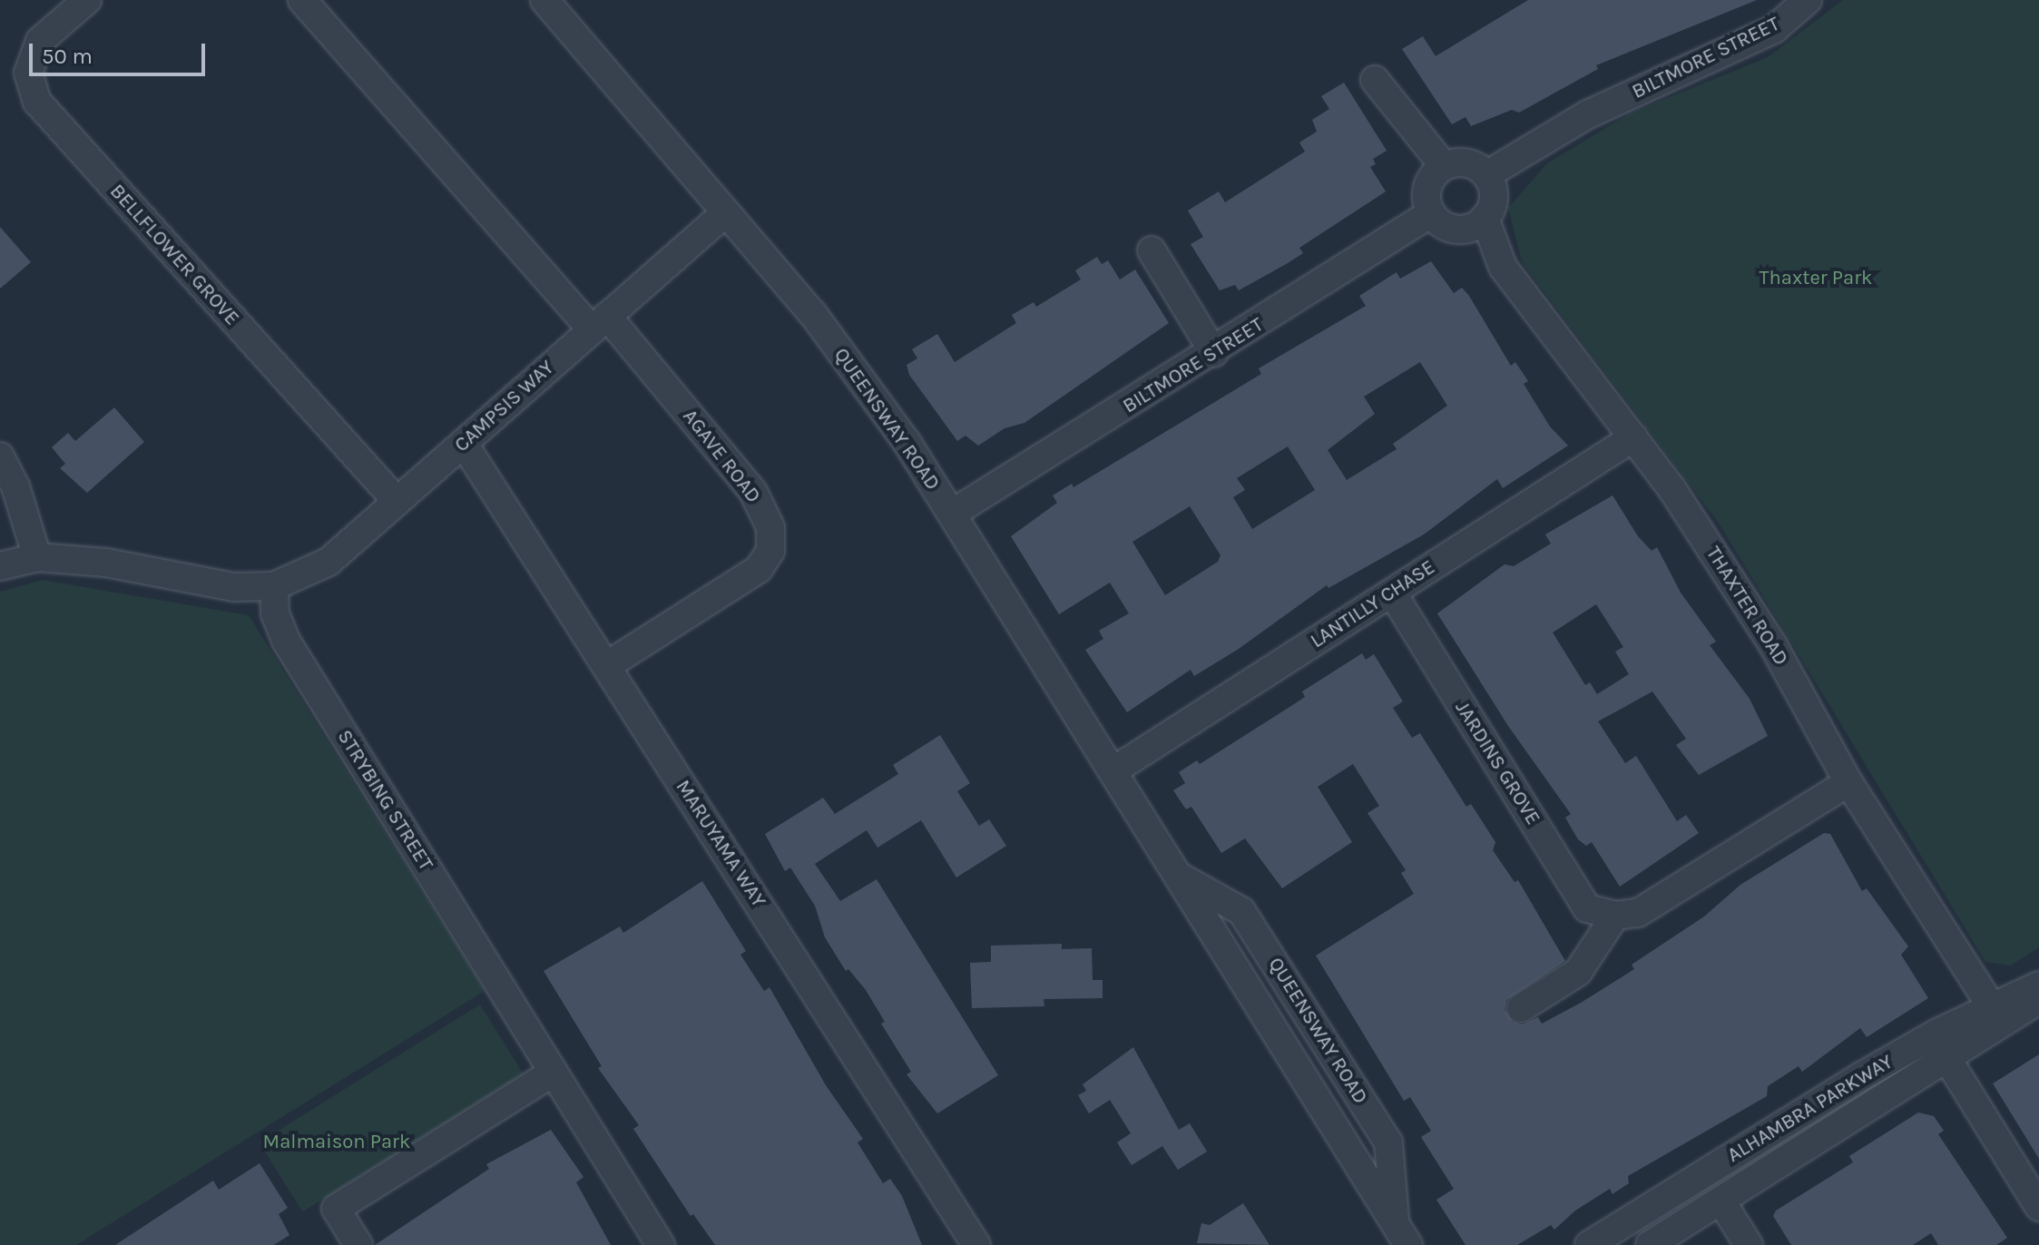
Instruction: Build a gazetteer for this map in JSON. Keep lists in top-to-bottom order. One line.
{"streets":{"street":["BILTMORE STREET","BELLFLOWER GROVE","CAMPSIS WAY","QUEENSWAY ROAD","AGAVE ROAD","LANTILLY CHASE","THAXTER ROAD","JARDINS GROVE","STRYBING STREET","MARUYAMA WAY","ALHAMBRA PARKWAY"]},"crossings":[["BILTMORE STREET","QUEENSWAY ROAD"],["BILTMORE STREET","THAXTER ROAD"],["BELLFLOWER GROVE","CAMPSIS WAY"],["CAMPSIS WAY","QUEENSWAY ROAD"],["CAMPSIS WAY","AGAVE ROAD"],["CAMPSIS WAY","STRYBING STREET"],["CAMPSIS WAY","MARUYAMA WAY"],["QUEENSWAY ROAD","LANTILLY CHASE"],["AGAVE ROAD","MARUYAMA WAY"],["LANTILLY CHASE","THAXTER ROAD"],["LANTILLY CHASE","JARDINS GROVE"],["THAXTER ROAD","ALHAMBRA PARKWAY"]],"parks":["Thaxter Park","Malmaison Park"],"scale_bar":"50 m"}
